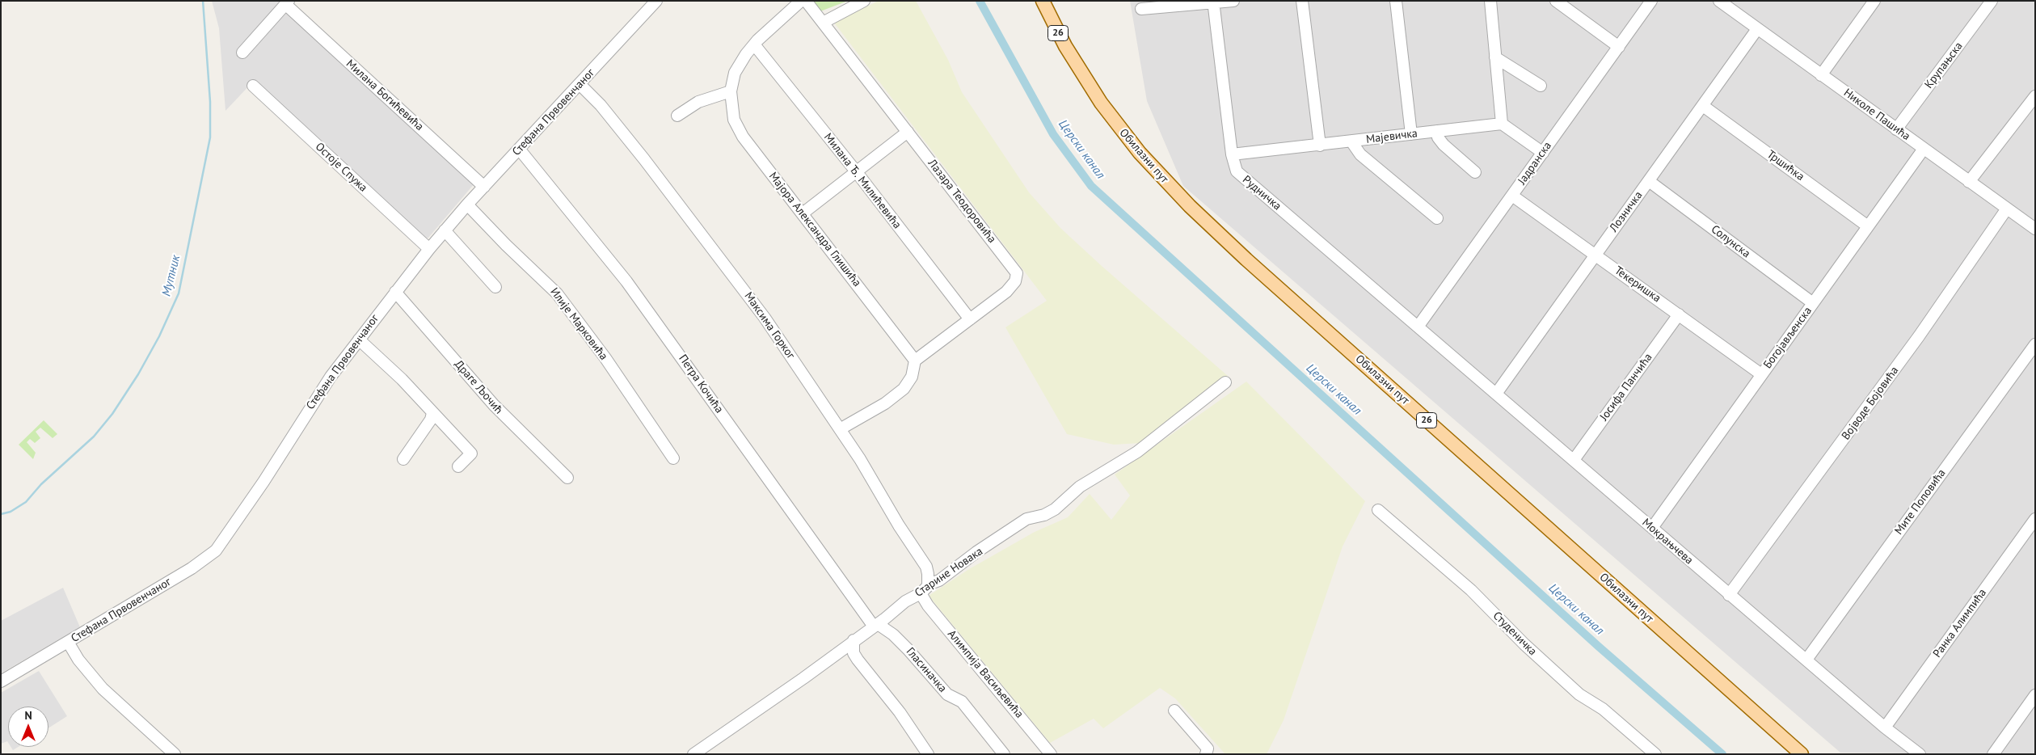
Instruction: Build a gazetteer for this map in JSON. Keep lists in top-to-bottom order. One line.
{"streets":{"main road":["26","Обилазни пут"],"street":["Крупањска","Милана Богићевића","Стефана Првовенчаног","Николе Пашића","Мајевичка","Јадранска","Тршићка","Остоје Спужа","Милана Ђ. Милићевића","Рудничка","Лазара Теодоровића","Лозничка","Мајора Александра Глишића","Солунска","Текеришка","Илије Марковића","Максима Горког","Богојављенска","Петра Кочића","Драге Љочић","Јосифа Панчића","Војводе Бојовића","Мите Поповића","Мокрањчева","Старине Новака","Ранка Алимпића","Студеничка","Гласиначка","Алимпија Васиљевића"]},"crossings":[["Крупањска","Николе Пашића"],["Милана Богићевића","Стефана Првовенчаног"],["Стефана Првовенчаног","Остоје Спужа"],["Стефана Првовенчаног","Илије Марковића"],["Стефана Првовенчаног","Максима Горког"],["Стефана Првовенчаног","Петра Кочића"],["Стефана Првовенчаног","Драге Љочић"],["Николе Пашића","Лозничка"],["Николе Пашића","Богојављенска"],["Николе Пашића","Војводе Бојовића"],["Мајевичка","Рудничка"],["Јадранска","Рудничка"],["Јадранска","Текеришка"],["Јадранска","Мокрањчева"],["Тршићка","Лозничка"],["Тршићка","Богојављенска"],["Милана Ђ. Милићевића","Лазара Теодоровића"],["Рудничка","Мокрањчева"],["Лазара Теодоровића","Мајора Александра Глишића"],["Лозничка","Солунска"],["Лозничка","Текеришка"],["Лозничка","Мокрањчева"],["Солунска","Богојављенска"],["Текеришка","Богојављенска"],["Текеришка","Јосифа Панчића"],["Максима Горког","Старине Новака"],["Максима Горког","Алимпија Васиљевића"],["Богојављенска","Мокрањчева"],["Петра Кочића","Старине Новака"],["Петра Кочића","Гласиначка"],["Јосифа Панчића","Мокрањчева"],["Војводе Бојовића","Мокрањчева"],["Мите Поповића","Мокрањчева"],["Мокрањчева","Ранка Алимпића"],["Старине Новака","Гласиначка"],["Старине Новака","Алимпија Васиљевића"]],"water":["Церски канал","Мутник"],"north":"top"}
